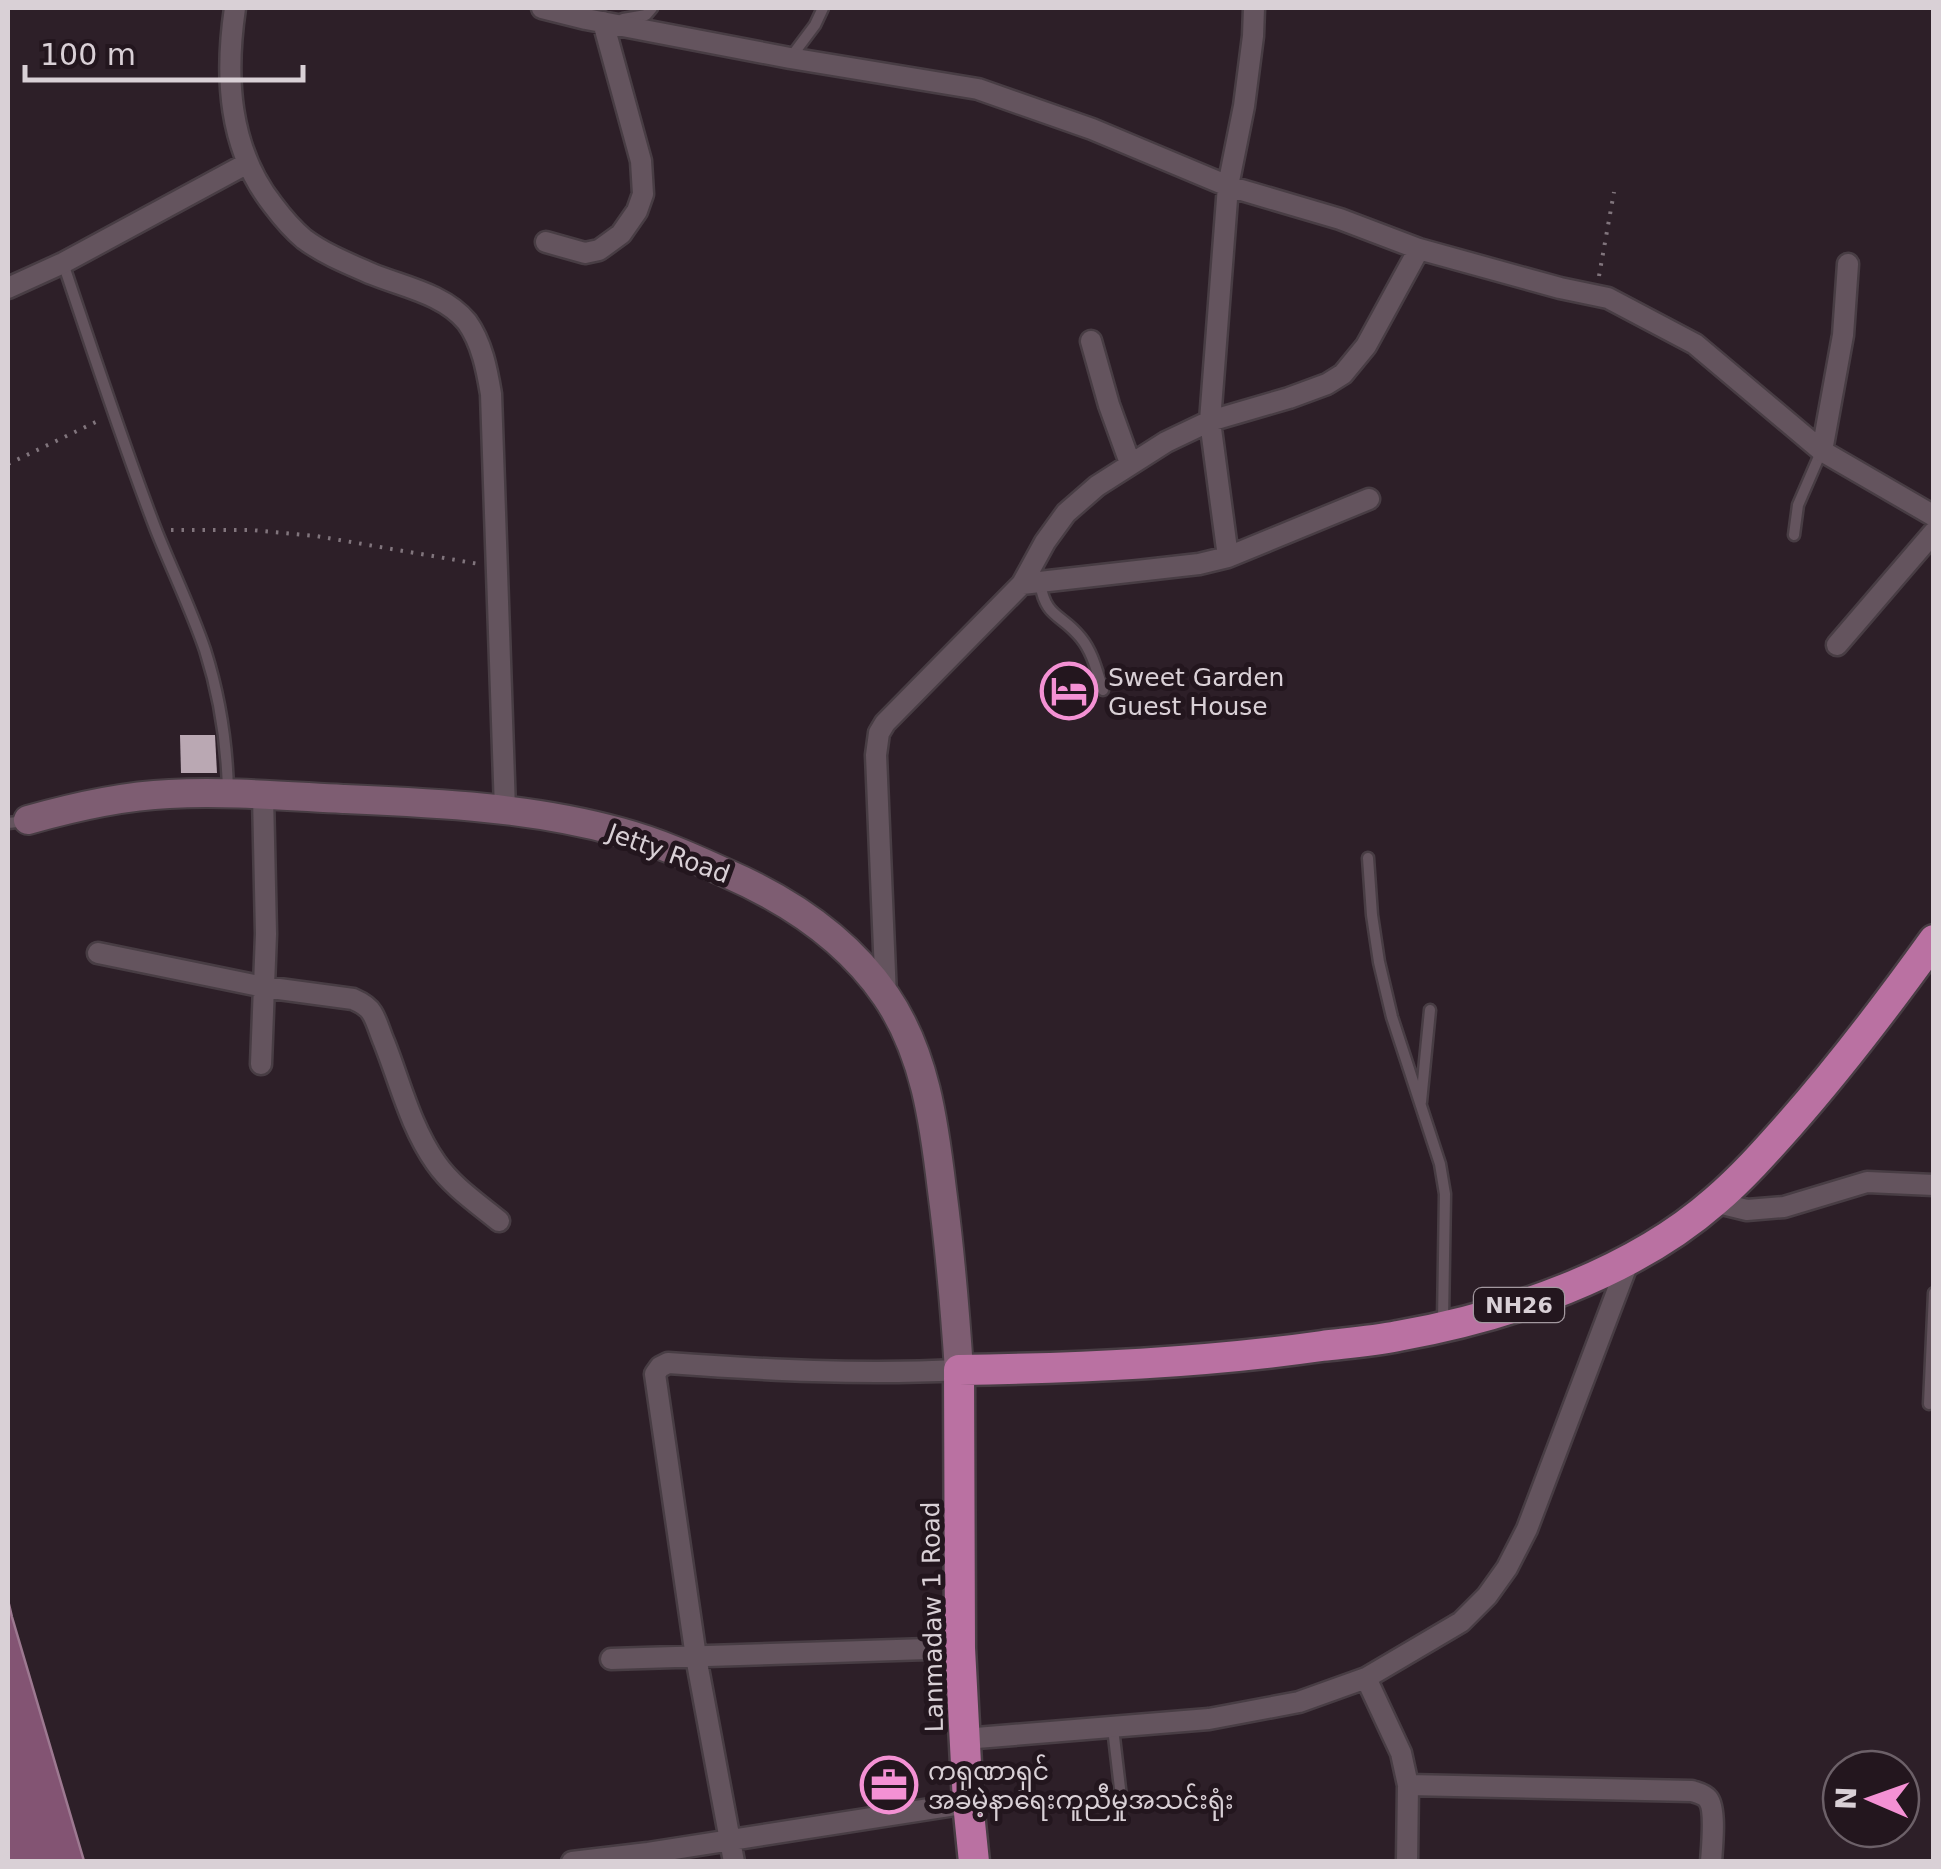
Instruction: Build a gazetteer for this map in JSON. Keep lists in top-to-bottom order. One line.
{"streets":{"highway":["NH26","Lanmadaw 1 Road"],"street":["Jetty Road"]},"crossings":[["Jetty Road","NH26"],["Jetty Road","Lanmadaw 1 Road"],["NH26","Lanmadaw 1 Road"]],"places":{"hotel":["Sweet Garden Guest House"],"office":["ကရုဏာရှင် အခမဲ့နာရေးကူညီမှုအသင်းရုံး"]},"scale_bar":"100 m","north":"left"}
